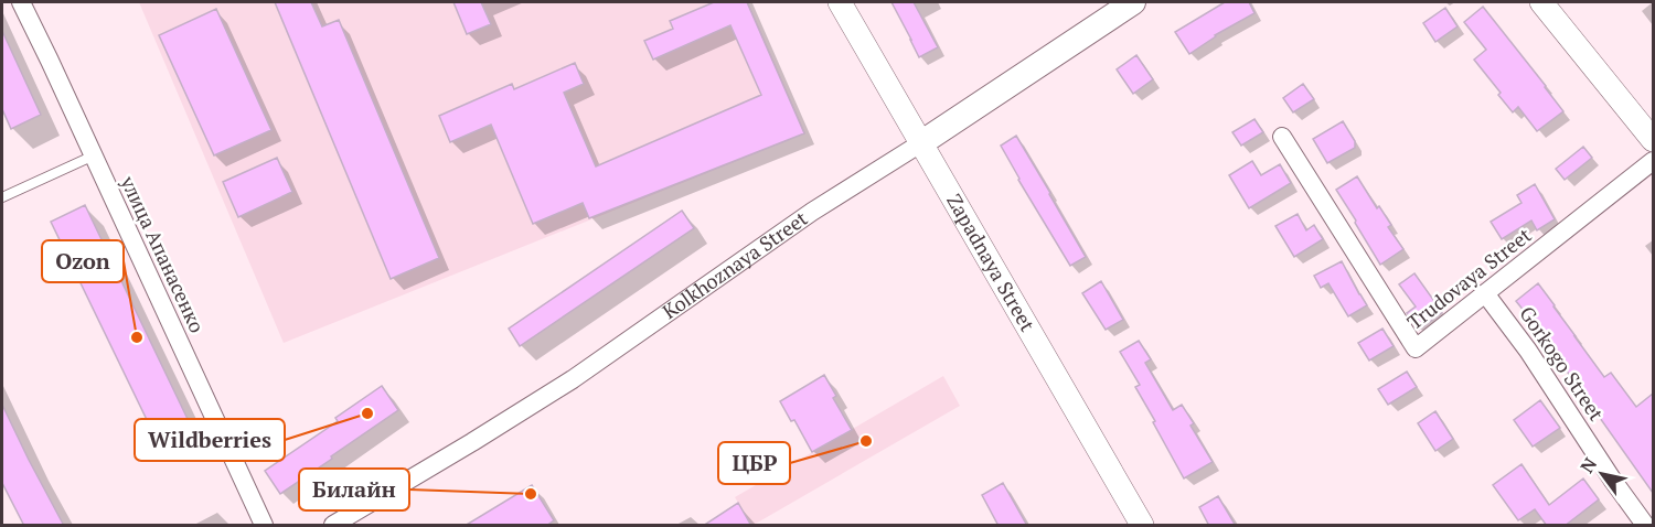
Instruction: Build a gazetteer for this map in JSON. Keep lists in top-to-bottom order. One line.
{"streets":{"main road":["Kolkhoznaya Street"],"street":["улица Апанасенко","Zapadnaya Street","Trudovaya Street","Gorkogo Street"]},"crossings":[["Zapadnaya Street","Kolkhoznaya Street"],["Trudovaya Street","Gorkogo Street"]],"places":["Ozon","Wildberries","ЦБР","Билайн"],"north":"top left"}
